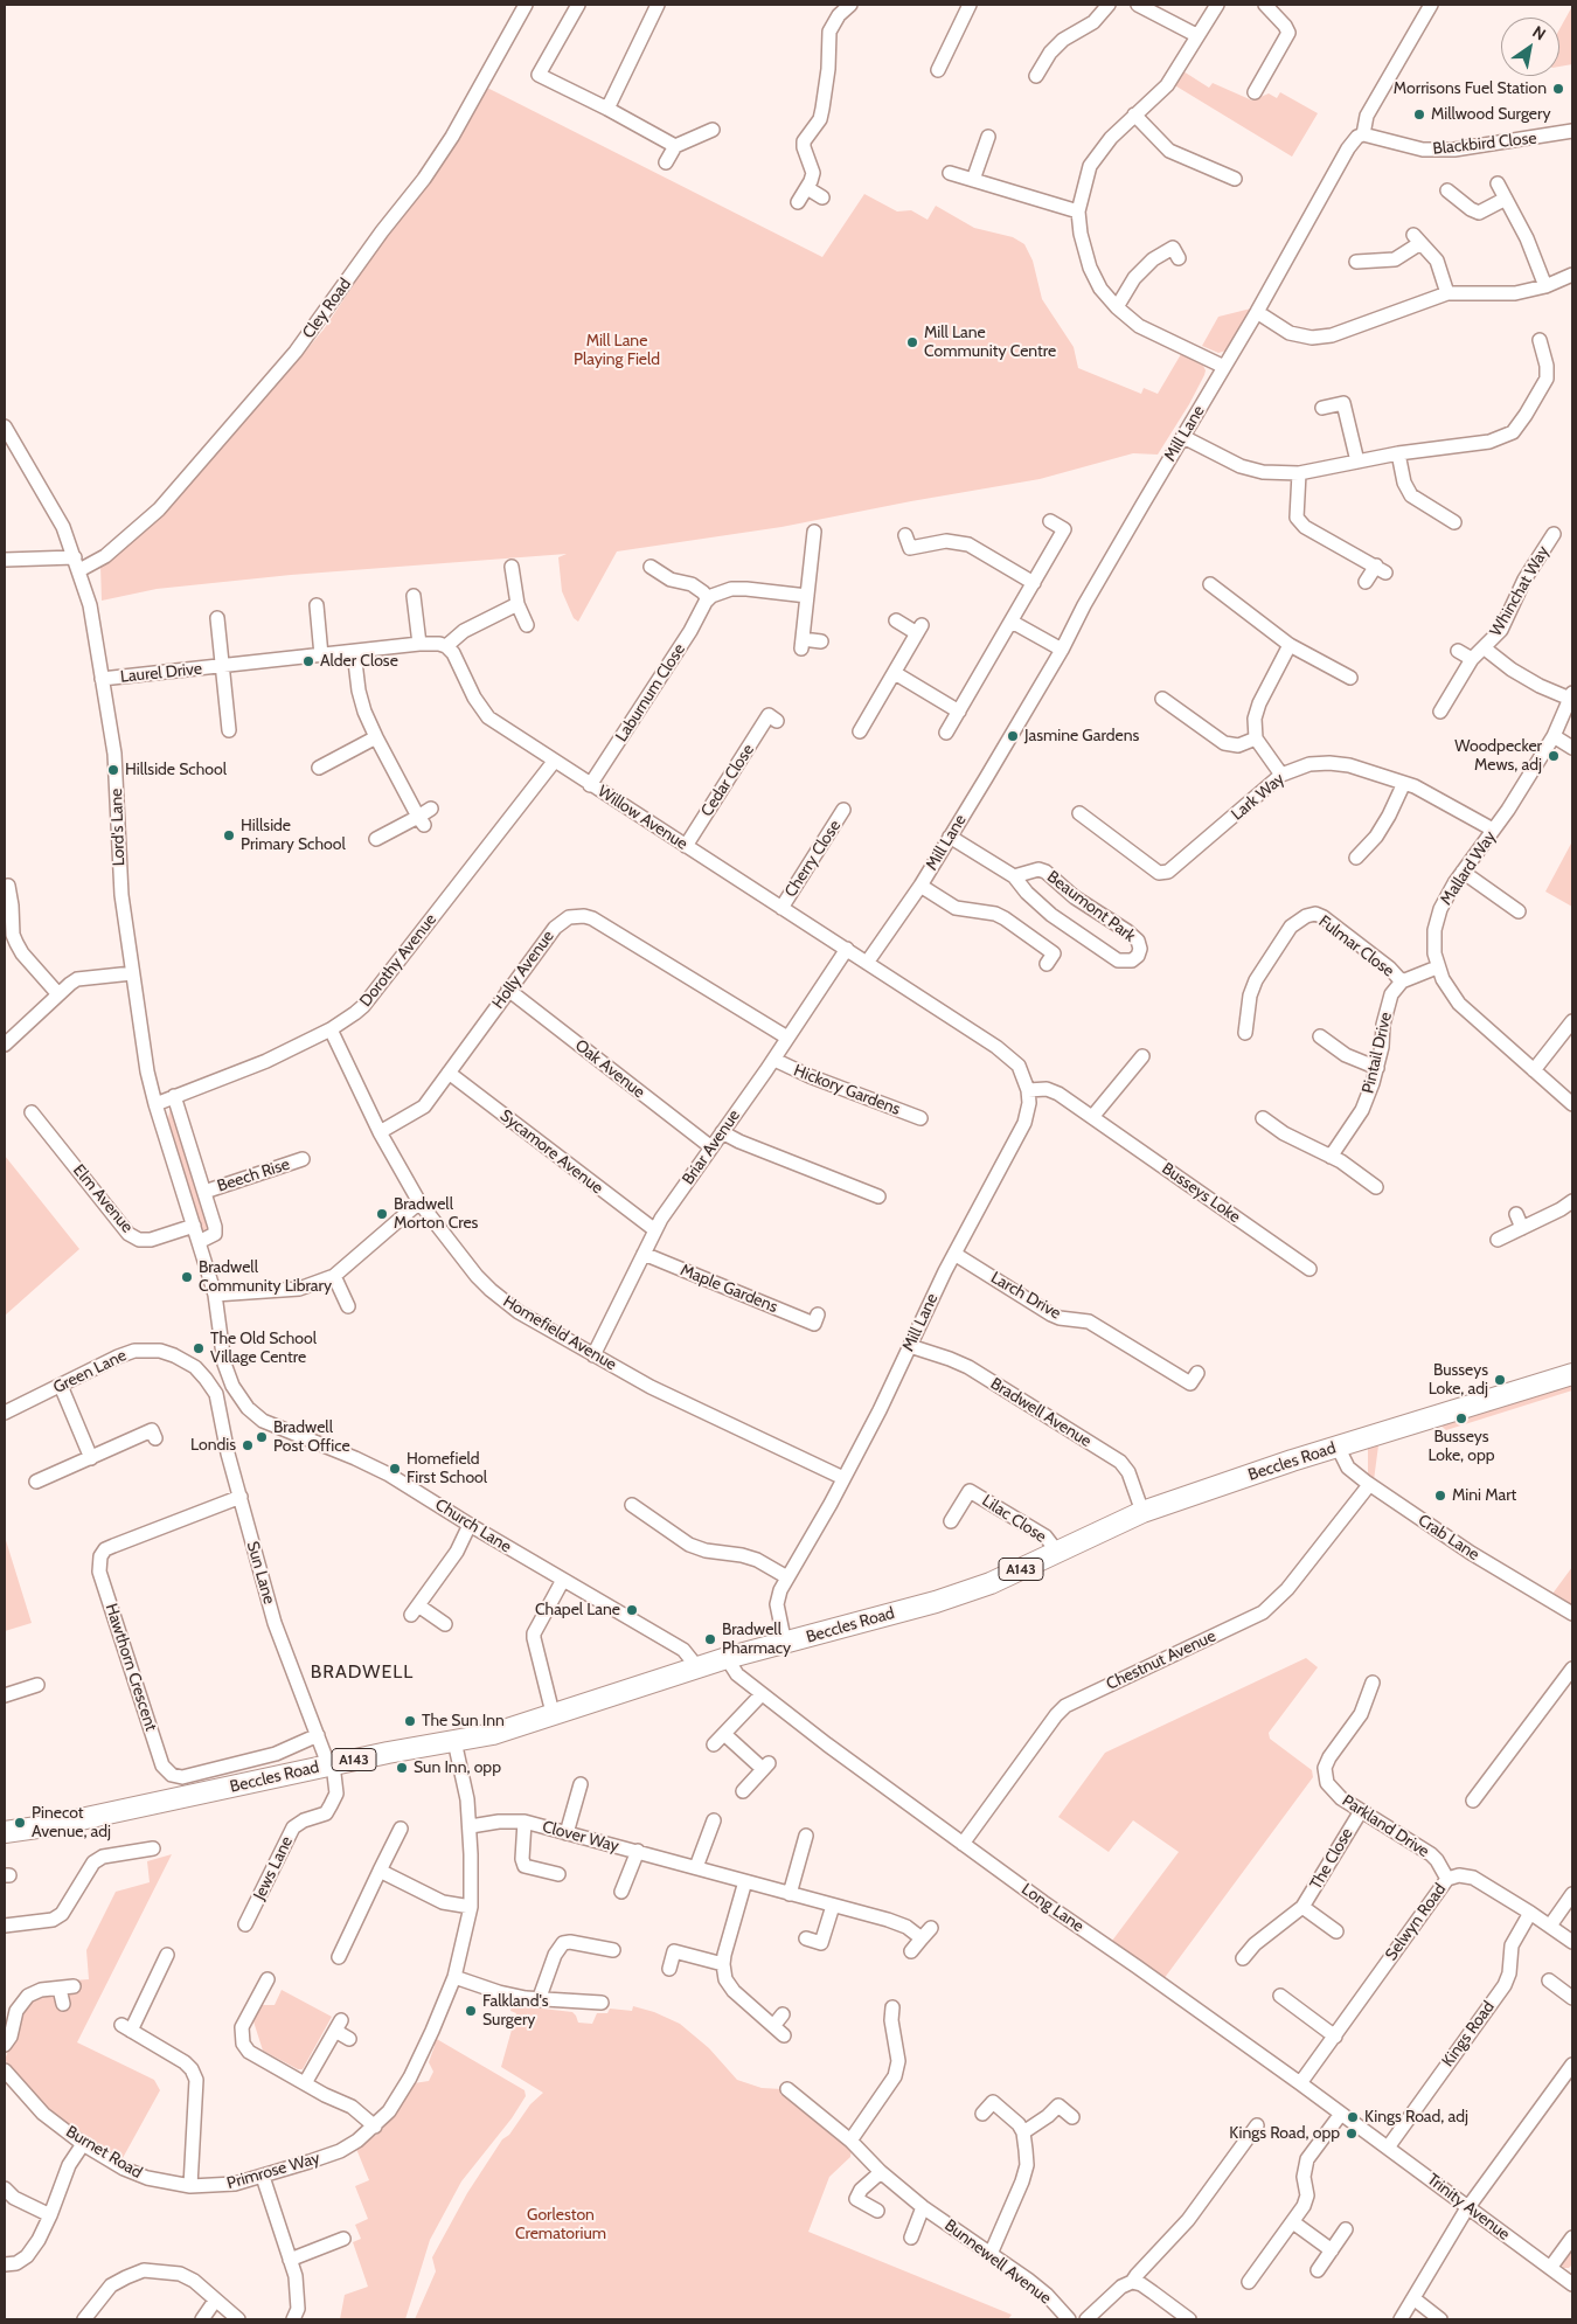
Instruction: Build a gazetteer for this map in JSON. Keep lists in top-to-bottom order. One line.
{"streets":{"highway":["Beccles Road","A143"],"street":["Blackbird Close","Cley Road","Mill Lane","Whinchat Way","Laurel Drive","Laburnum Close","Cedar Close","Lark Way","Willow Avenue","Lord's Lane","Cherry Close","Mallard Way","Beaumont Park","Fulmar Close","Dorothy Avenue","Holly Avenue","Pintail Drive","Oak Avenue","Hickory Gardens","Briar Avenue","Sycamore Avenue","Beech Rise","Busseys Loke","Elm Avenue","Maple Gardens","Larch Drive","Homefield Avenue","Green Lane","Bradwell Avenue","Lilac Close","Church Lane","Crab Lane","Sun Lane","Chestnut Avenue","Hawthorn Crescent","Parkland Drive","Clover Way","The Close","Jews Lane","Long Lane","Selwyn Road","Kings Road","Burnet Road","Primrose Way","Trinity Avenue","Bunnewell Avenue"]},"crossings":[["Blackbird Close","Mill Lane"],["Cley Road","Lord's Lane"],["Mill Lane","Willow Avenue"],["Mill Lane","Beaumont Park"],["Mill Lane","Busseys Loke"],["Mill Lane","Larch Drive"],["Mill Lane","Homefield Avenue"],["Mill Lane","Bradwell Avenue"],["Mill Lane","Beccles Road"],["Whinchat Way","Mallard Way"],["Laurel Drive","Willow Avenue"],["Laurel Drive","Lord's Lane"],["Laburnum Close","Willow Avenue"],["Cedar Close","Willow Avenue"],["Lark Way","Mallard Way"],["Willow Avenue","Cherry Close"],["Willow Avenue","Dorothy Avenue"],["Willow Avenue","Briar Avenue"],["Lord's Lane","Dorothy Avenue"],["Lord's Lane","Elm Avenue"],["Lord's Lane","Church Lane"],["Fulmar Close","Pintail Drive"],["Dorothy Avenue","Homefield Avenue"],["Holly Avenue","Oak Avenue"],["Holly Avenue","Briar Avenue"],["Holly Avenue","Sycamore Avenue"],["Holly Avenue","Homefield Avenue"],["Oak Avenue","Briar Avenue"],["Hickory Gardens","Briar Avenue"],["Briar Avenue","Sycamore Avenue"],["Briar Avenue","Maple Gardens"],["Briar Avenue","Homefield Avenue"],["Green Lane","Sun Lane"],["Bradwell Avenue","Beccles Road"],["Beccles Road","Lilac Close"],["Beccles Road","Church Lane"],["Beccles Road","Crab Lane"],["Beccles Road","Sun Lane"],["Beccles Road","Jews Lane"],["Beccles Road","Long Lane"],["Beccles Road","Primrose Way"],["Crab Lane","Chestnut Avenue"],["Sun Lane","Hawthorn Crescent"],["Sun Lane","Jews Lane"],["Chestnut Avenue","Long Lane"],["Parkland Drive","The Close"],["Parkland Drive","Selwyn Road"],["Clover Way","Primrose Way"],["Long Lane","Selwyn Road"],["Long Lane","Kings Road"],["Long Lane","Trinity Avenue"],["Selwyn Road","Kings Road"],["Kings Road","Trinity Avenue"],["Burnet Road","Primrose Way"]],"districts":["BRADWELL"],"parks":["Mill Lane Playing Field","Gorleston Crematorium"],"places":["Morrisons Fuel Station","Millwood Surgery","Mill Lane Community Centre","Alder Close","Jasmine Gardens","Woodpecker Mews, adj","Hillside School","Hillside Primary School","Bradwell Morton Cres","Bradwell Community Library","The Old School Village Centre","Busseys Loke, adj","Busseys Loke, opp","Bradwell Post Office","Londis","Homefield First School","Mini Mart","Chapel Lane","Bradwell Pharmacy","The Sun Inn","Sun Inn, opp","Pinecot Avenue, adj","Falkland's Surgery","Kings Road, adj","Kings Road, opp"],"north":"top right"}
